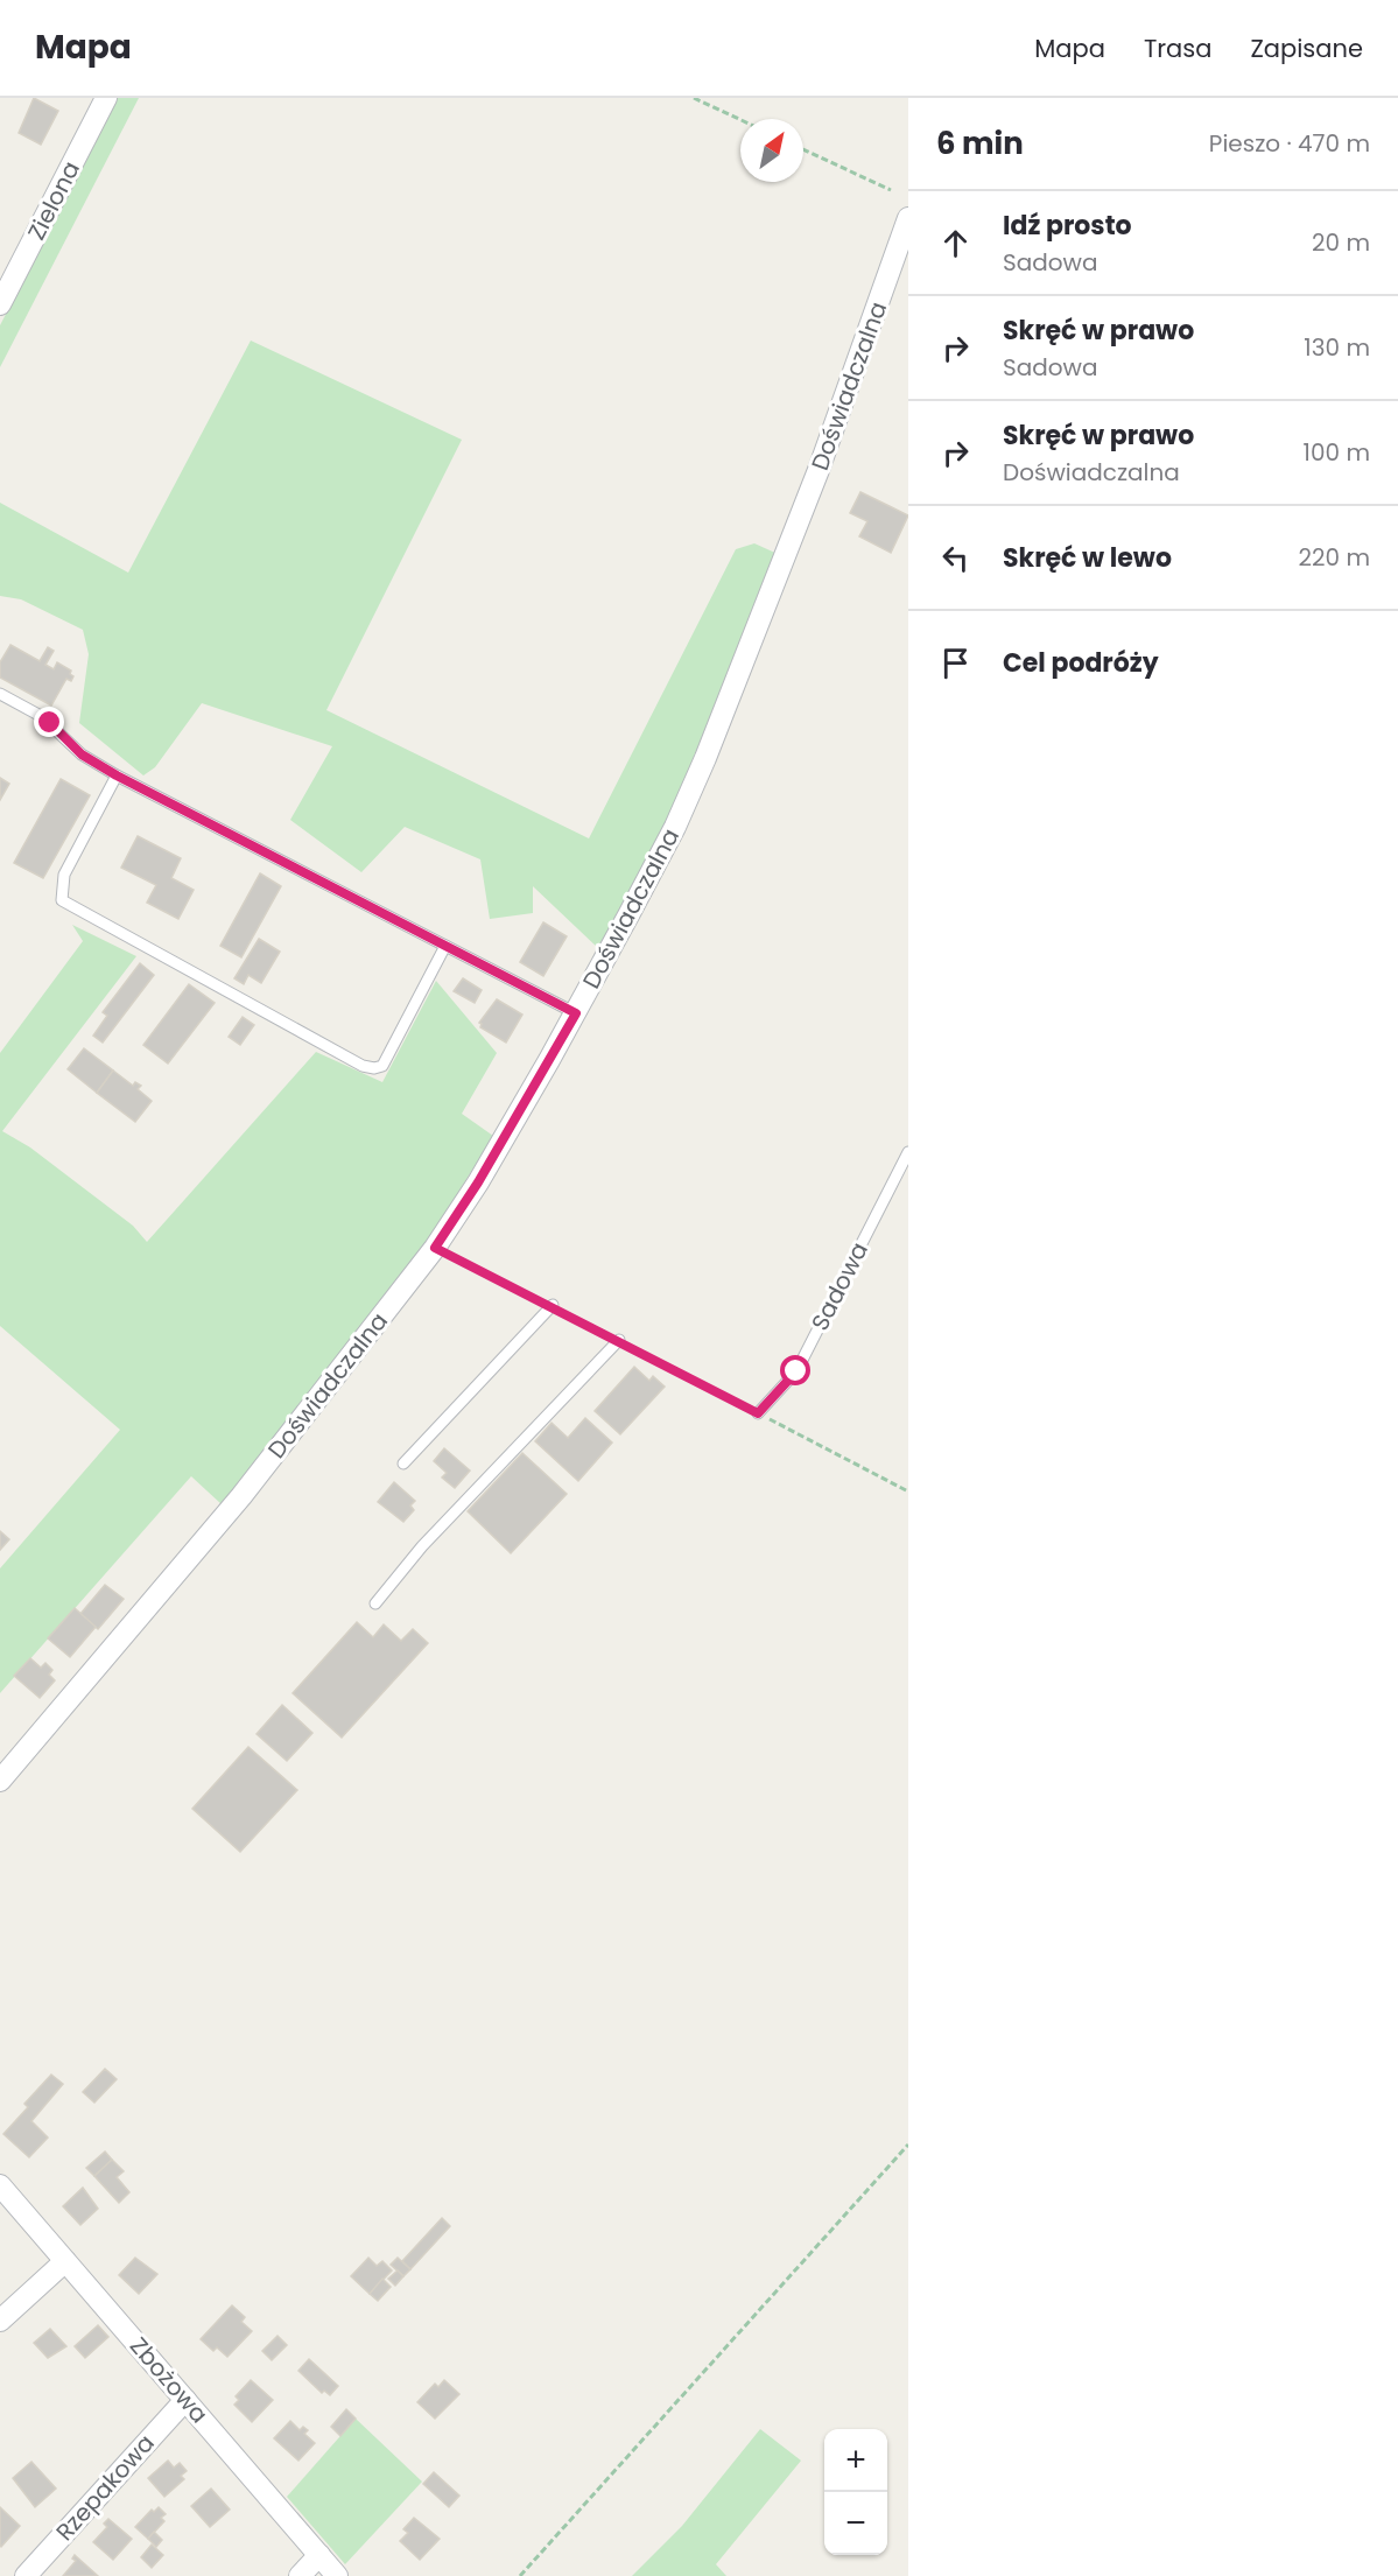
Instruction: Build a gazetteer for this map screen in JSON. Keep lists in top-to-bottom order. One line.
{"streets":{"street":["Zielona","Doświadczalna","Zbożowa","Rzepakowa"],"lane":["Sadowa"]},"crossings":[["Zbożowa","Rzepakowa"]],"north":"top right","page":{"header":"Mapa","nav":["Mapa","Trasa","Zapisane"],"heading":["6 min","Pieszo · 470 m"],"list":[["Idź prosto","Sadowa","20 m"],["Skręć w prawo","Sadowa","130 m"],["Skręć w prawo","Doświadczalna","100 m"],["Skręć w lewo","220 m"],"Cel podróży"],"map_buttons":["+","−"]}}
